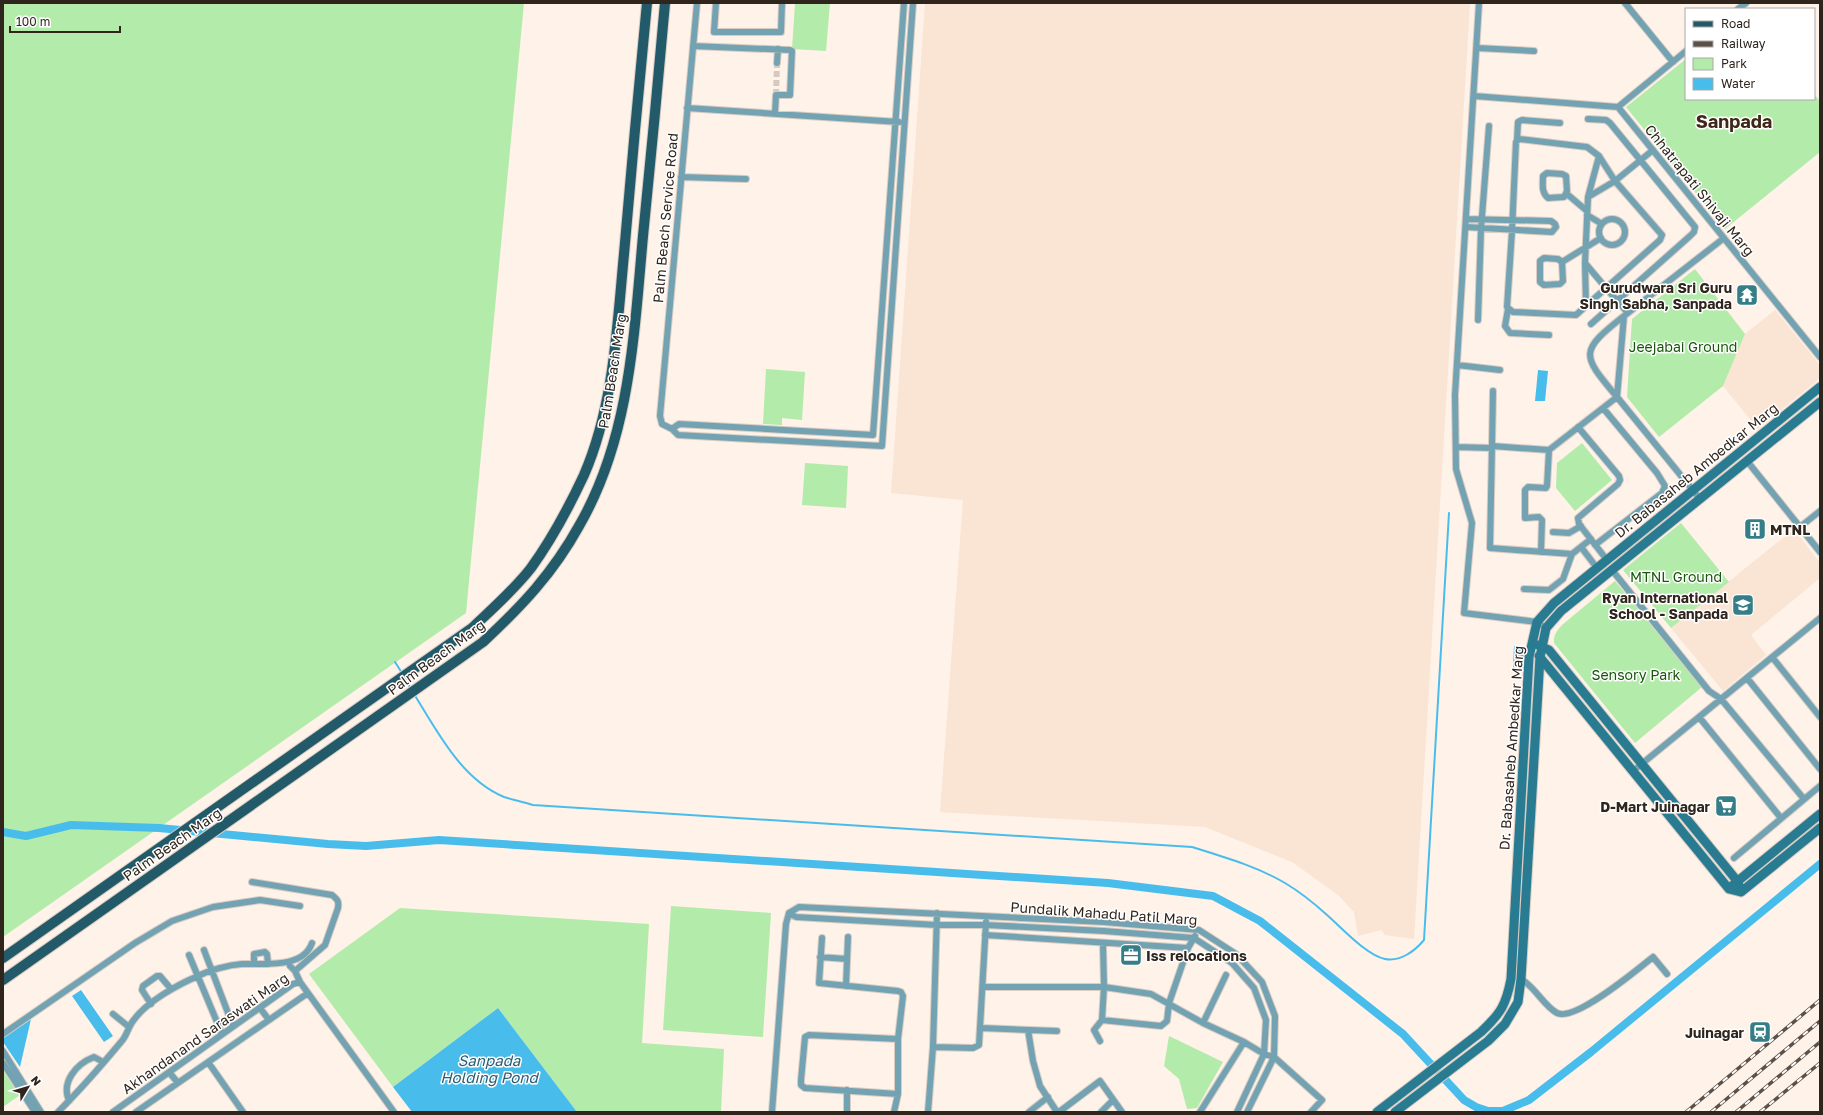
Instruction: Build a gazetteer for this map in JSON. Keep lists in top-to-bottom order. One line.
{"streets":{"main road":["Palm Beach Marg","Dr. Babasaheb Ambedkar Marg"],"street":["Chhatrapati Shivaji Marg","Palm Beach Service Road","Pundalik Mahadu Patil Marg","Akhandanand Saraswati Marg"]},"districts":["Sanpada"],"water":["Sanpada Holding Pond"],"parks":["Jeejabai Ground","MTNL Ground","Sensory Park"],"places":{"temple":["Gurudwara Sri Guru Singh Sabha, Sanpada"],"building":["MTNL"],"school or university":["Ryan International School - Sanpada"],"supermarket":["D-Mart Juinagar"],"office":["Iss relocations"],"station":["Juinagar"]},"legend":["Road","Railway","Park","Water"],"scale_bar":"100 m","north":"top right"}
